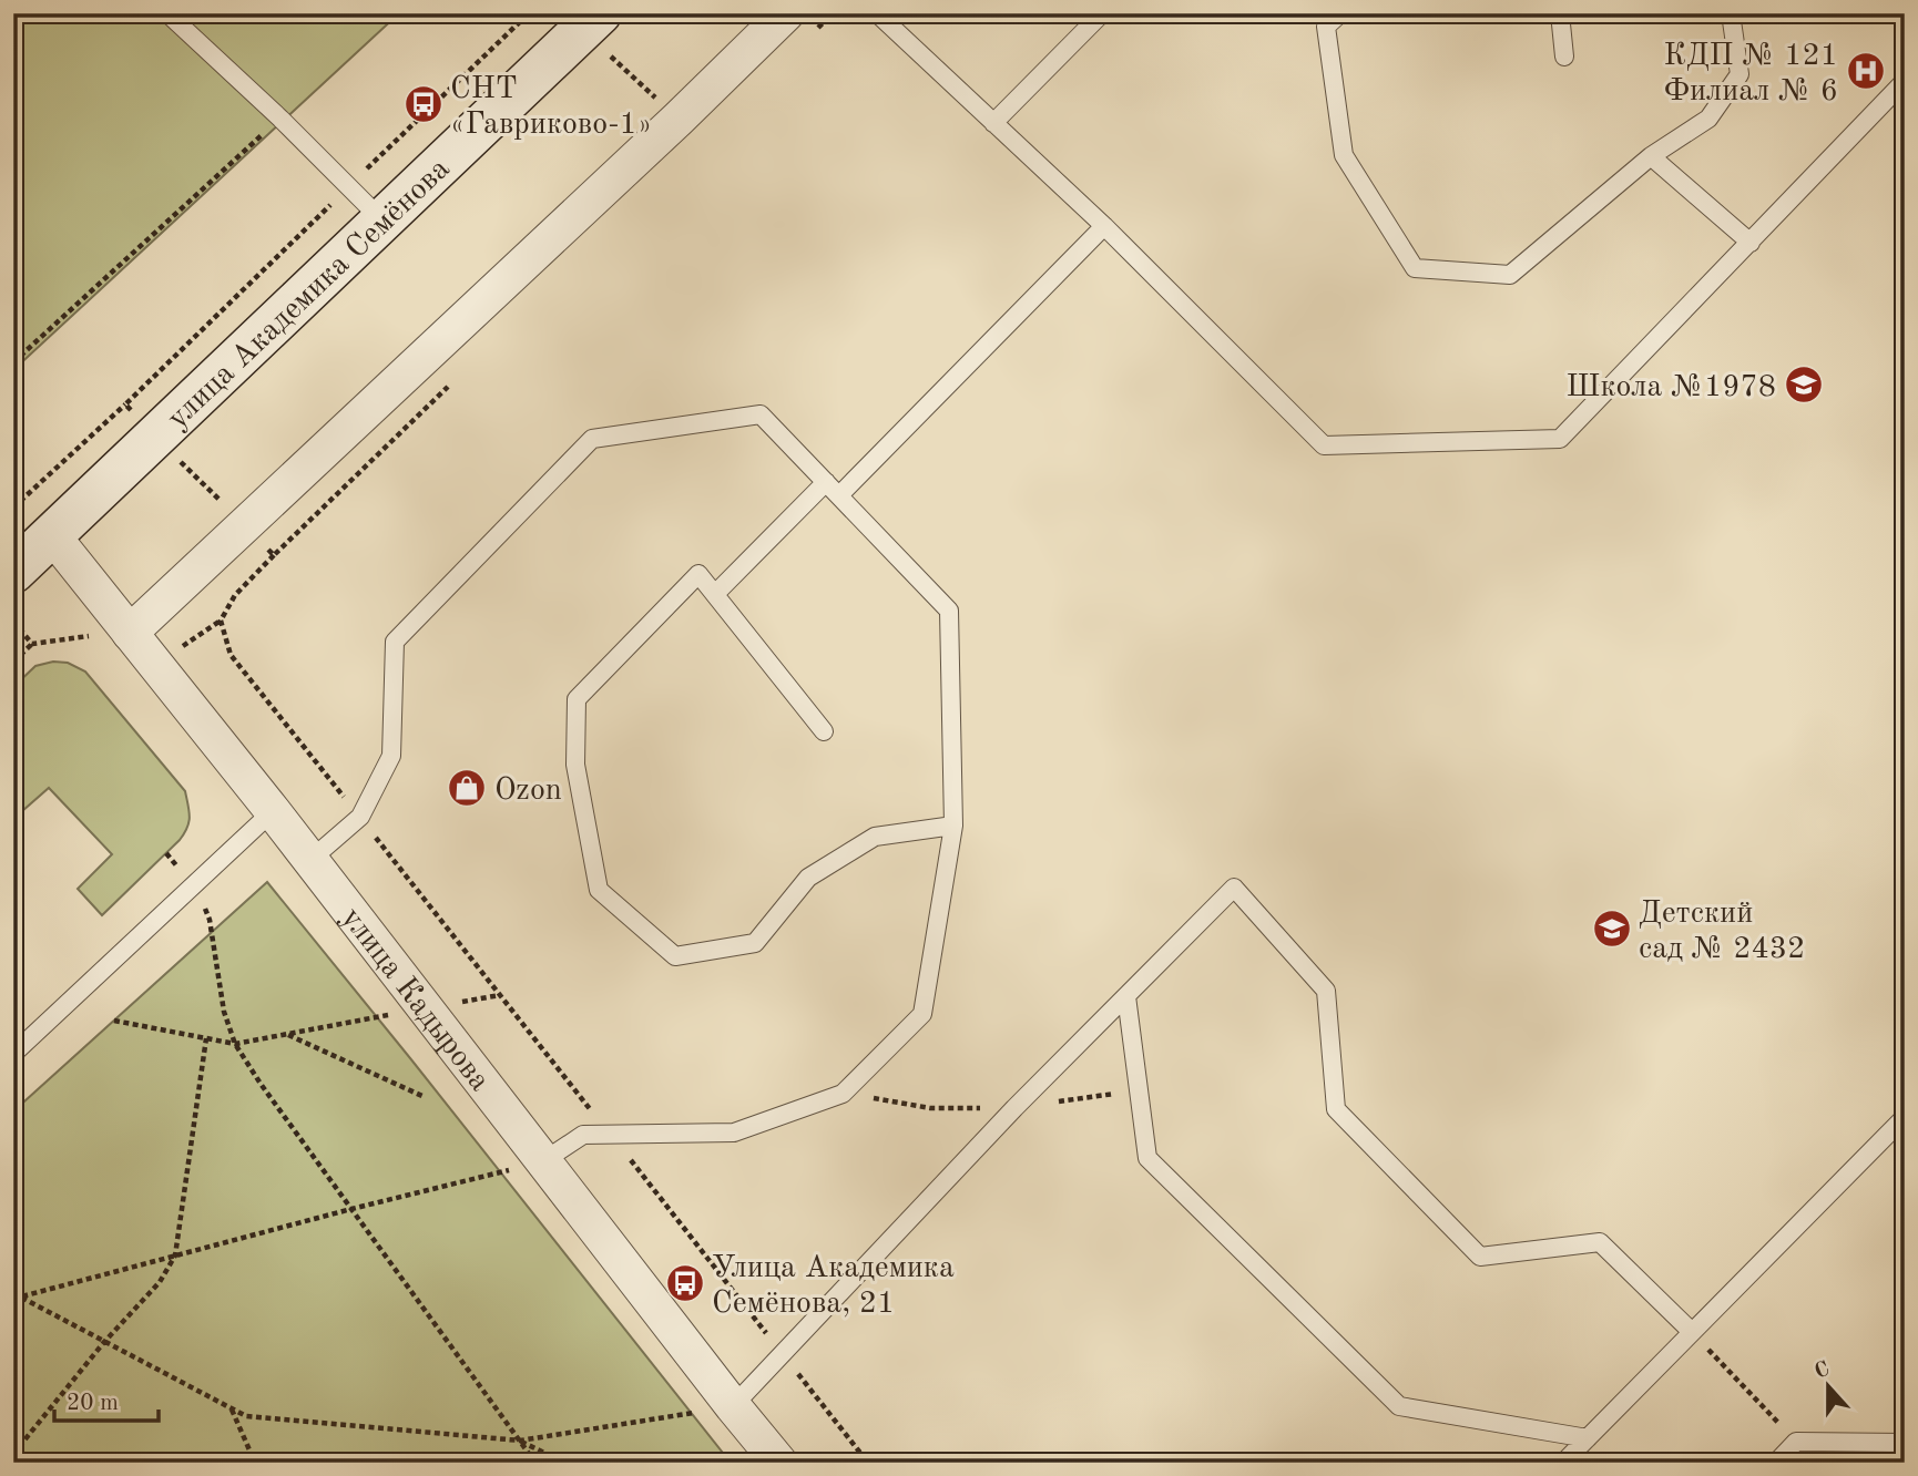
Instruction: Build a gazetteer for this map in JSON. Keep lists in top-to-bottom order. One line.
{"streets":{"main road":["улица Академика Семёнова"],"street":["улица Кадырова"]},"crossings":[["улица Академика Семёнова","улица Кадырова"]],"places":{"hospital":["КДП № 121 Филиал № 6"],"bus stop":["СНТ «Гавриково-1»","Улица Академика Семёнова, 21"],"school or university":["Школа №1978","Детский сад № 2432"],"shop":["Ozon"]},"scale_bar":"20 m","north":"top"}
